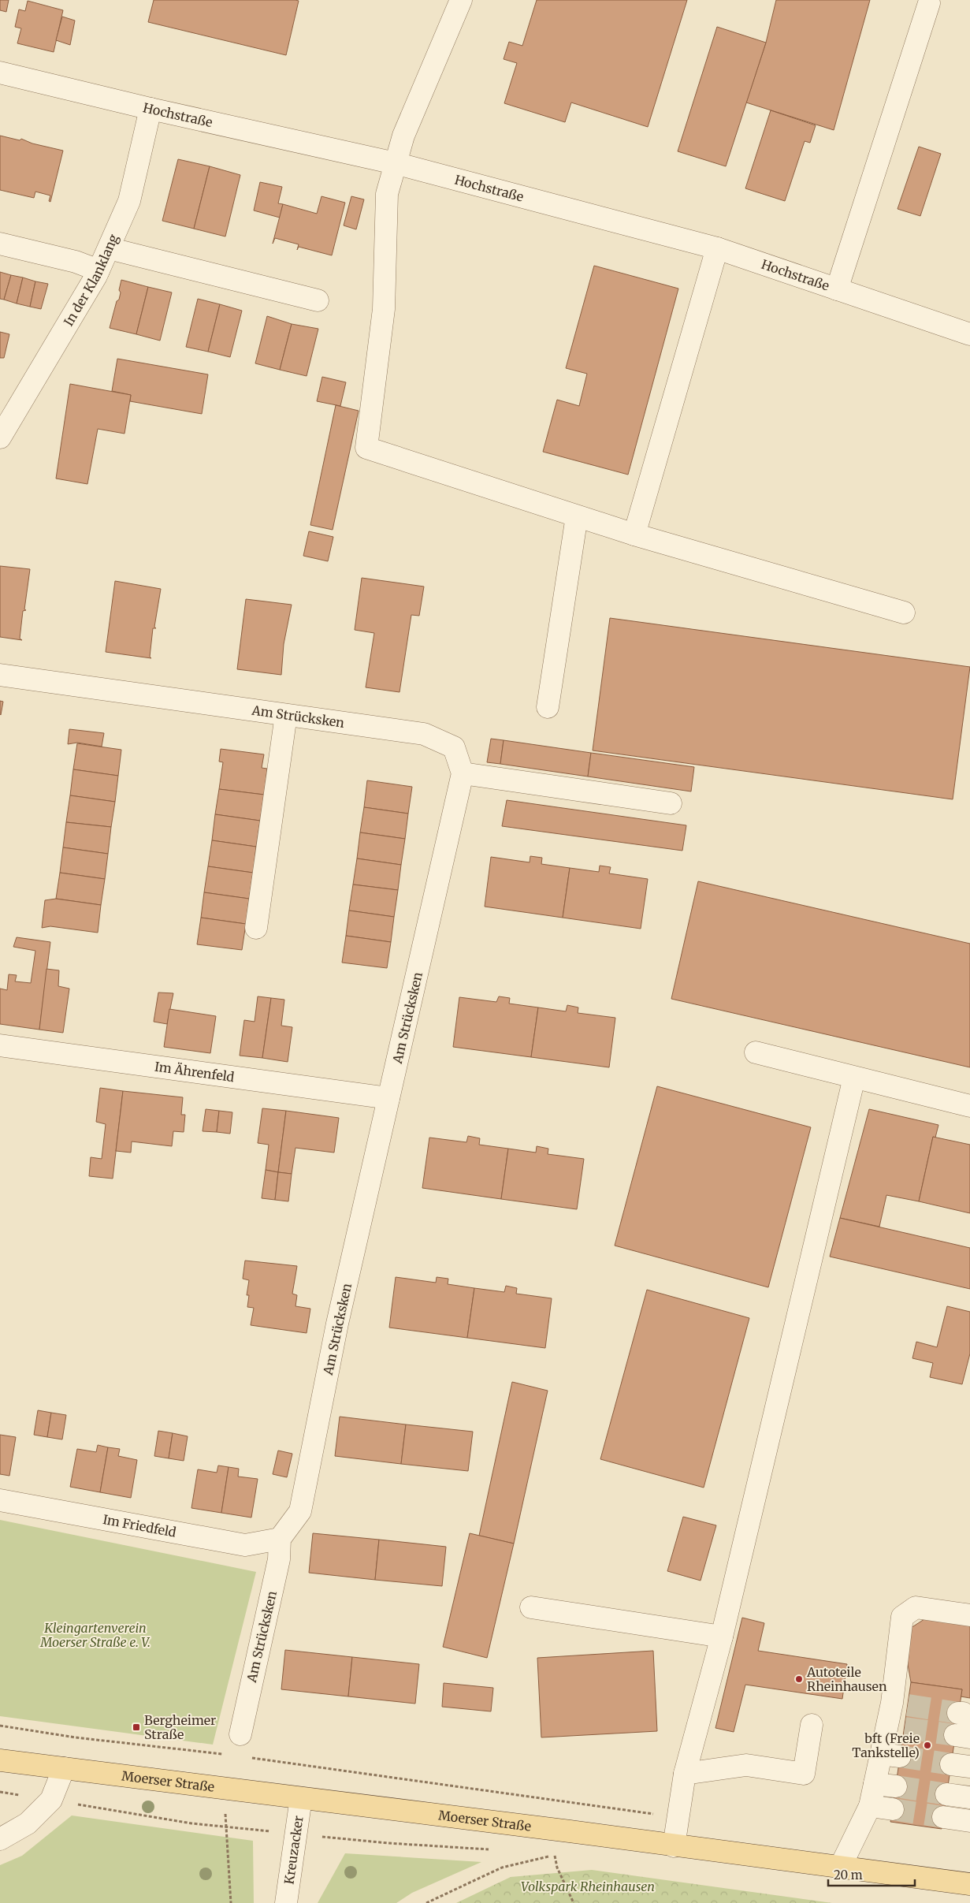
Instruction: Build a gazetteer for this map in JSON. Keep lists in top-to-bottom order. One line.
{"streets":{"main road":["Moerser Straße"],"street":["Hochstraße","In der Klanklang","Am Strücksken","Im Ährenfeld","Im Friedfeld","Kreuzacker"]},"crossings":[["Hochstraße","In der Klanklang"],["Am Strücksken","Im Ährenfeld"],["Am Strücksken","Im Friedfeld"],["Moerser Straße","Kreuzacker"]],"parks":["Kleingartenverein Moerser Straße e. V.","Volkspark Rheinhausen"],"places":{"other":["Autoteile Rheinhausen","bft (Freie Tankstelle)"],"transit":["Bergheimer Straße"]},"scale_bar":"20 m"}
